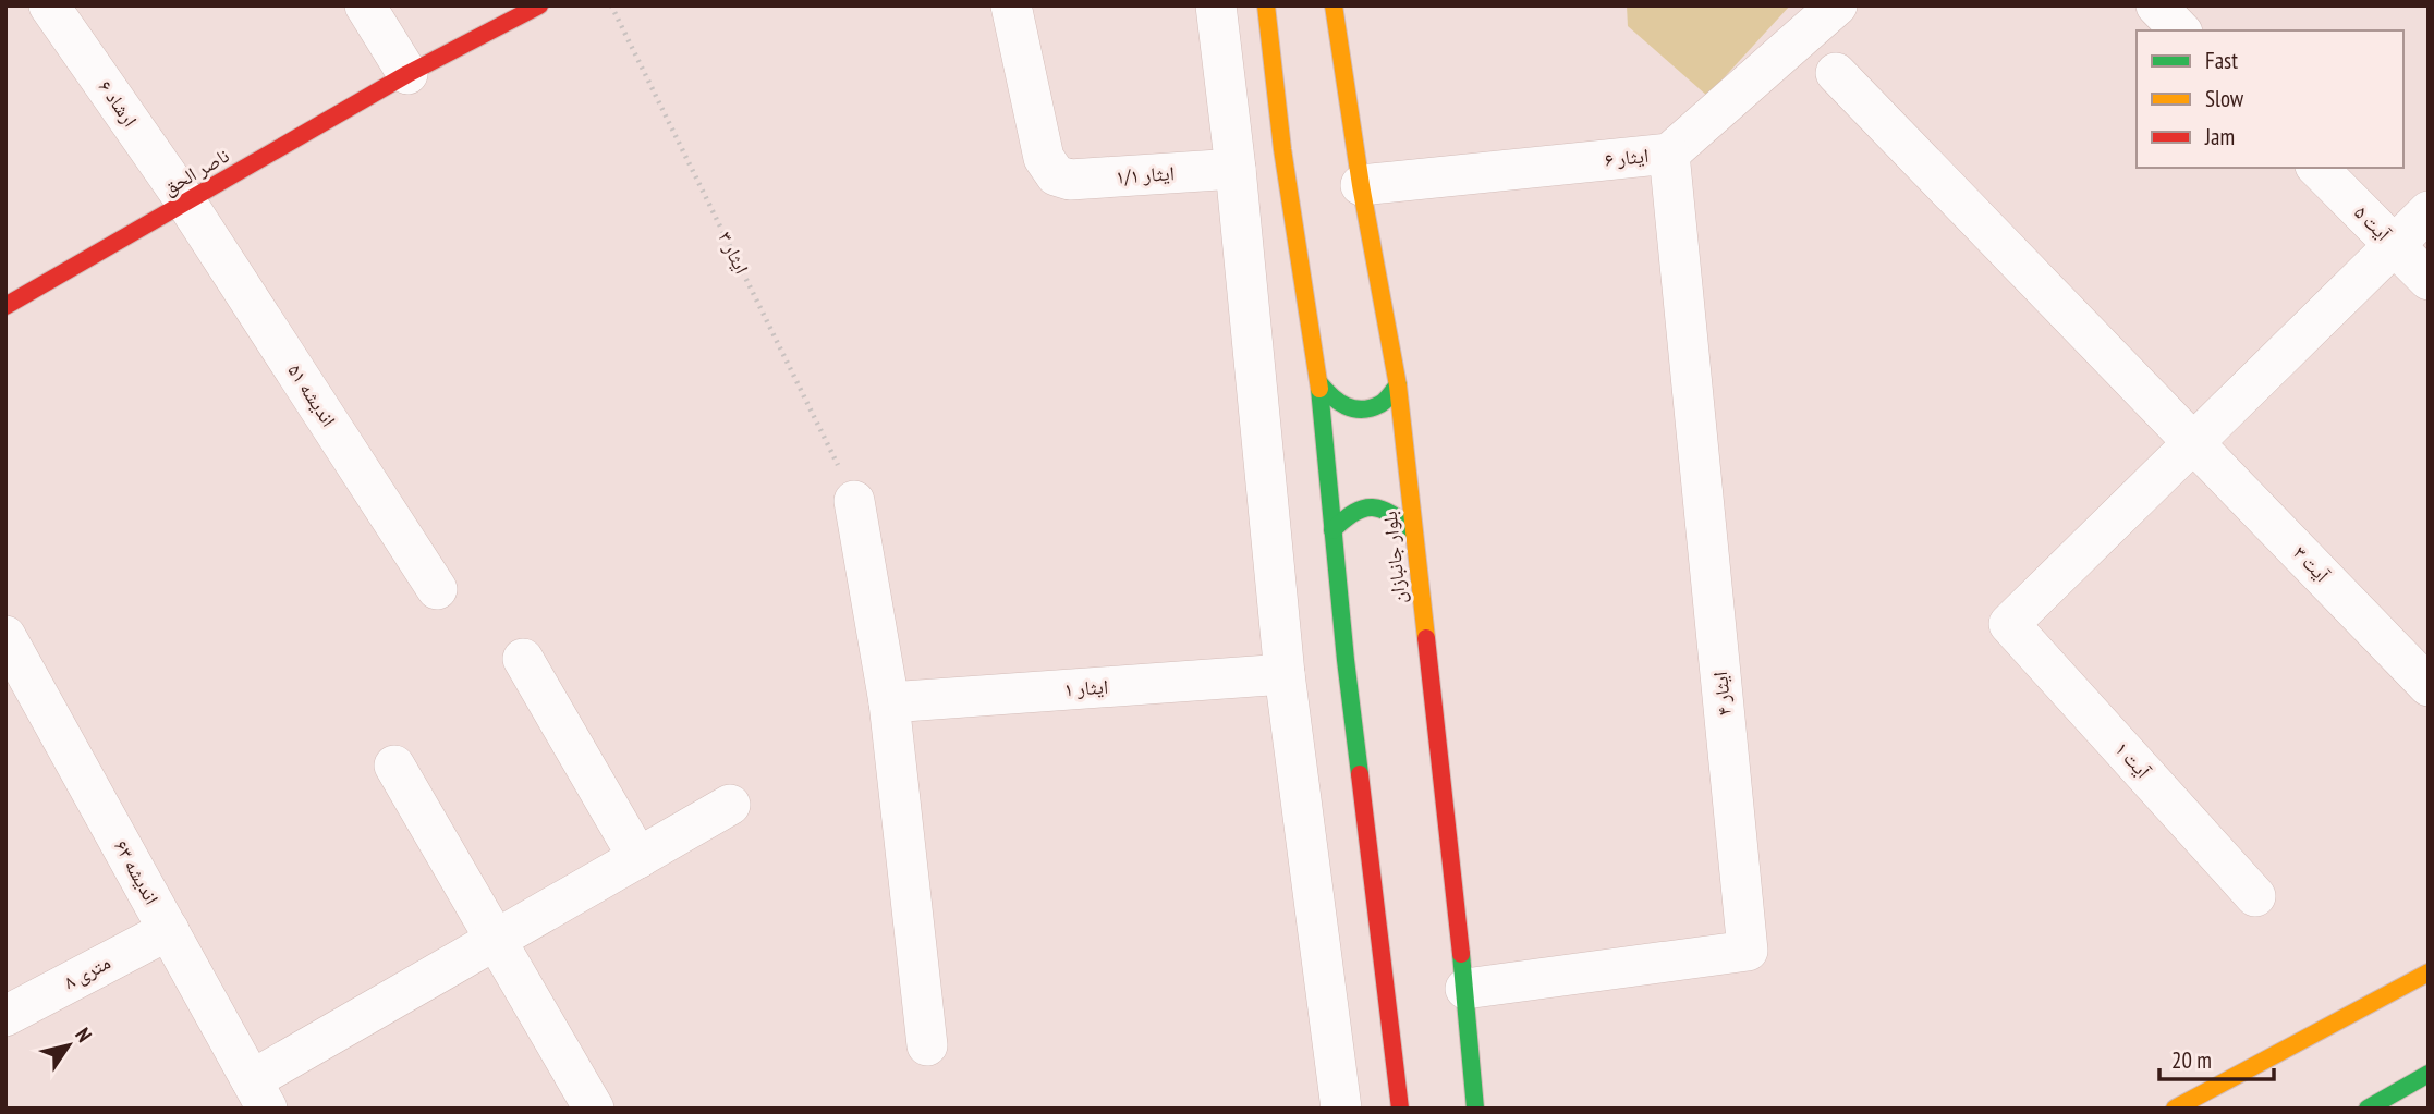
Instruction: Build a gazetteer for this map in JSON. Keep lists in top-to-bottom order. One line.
{"streets":{"main road":["ناصر الحق","بلوار جانبازان"],"street":["ارشاد ۶","ایثار ۶","ایثار ۱/۱","آیت ۵","اندیشه ۵۱","آیت ۳","ایثار ۱","ایثار ۴","آیت ۱","اندیشه ۶۳","۸ متری"],"path":["ایثار ۳"]},"crossings":[["ارشاد ۶","ناصر الحق"],["ارشاد ۶","اندیشه ۵۱"],["ایثار ۶","بلوار جانبازان"],["ایثار ۶","ایثار ۴"],["ناصر الحق","اندیشه ۵۱"],["بلوار جانبازان","ایثار ۴"],["آیت ۳","آیت ۱"],["اندیشه ۶۳","۸ متری"]],"legend":["Fast","Slow","Jam"],"scale_bar":"20 m","north":"top right"}
